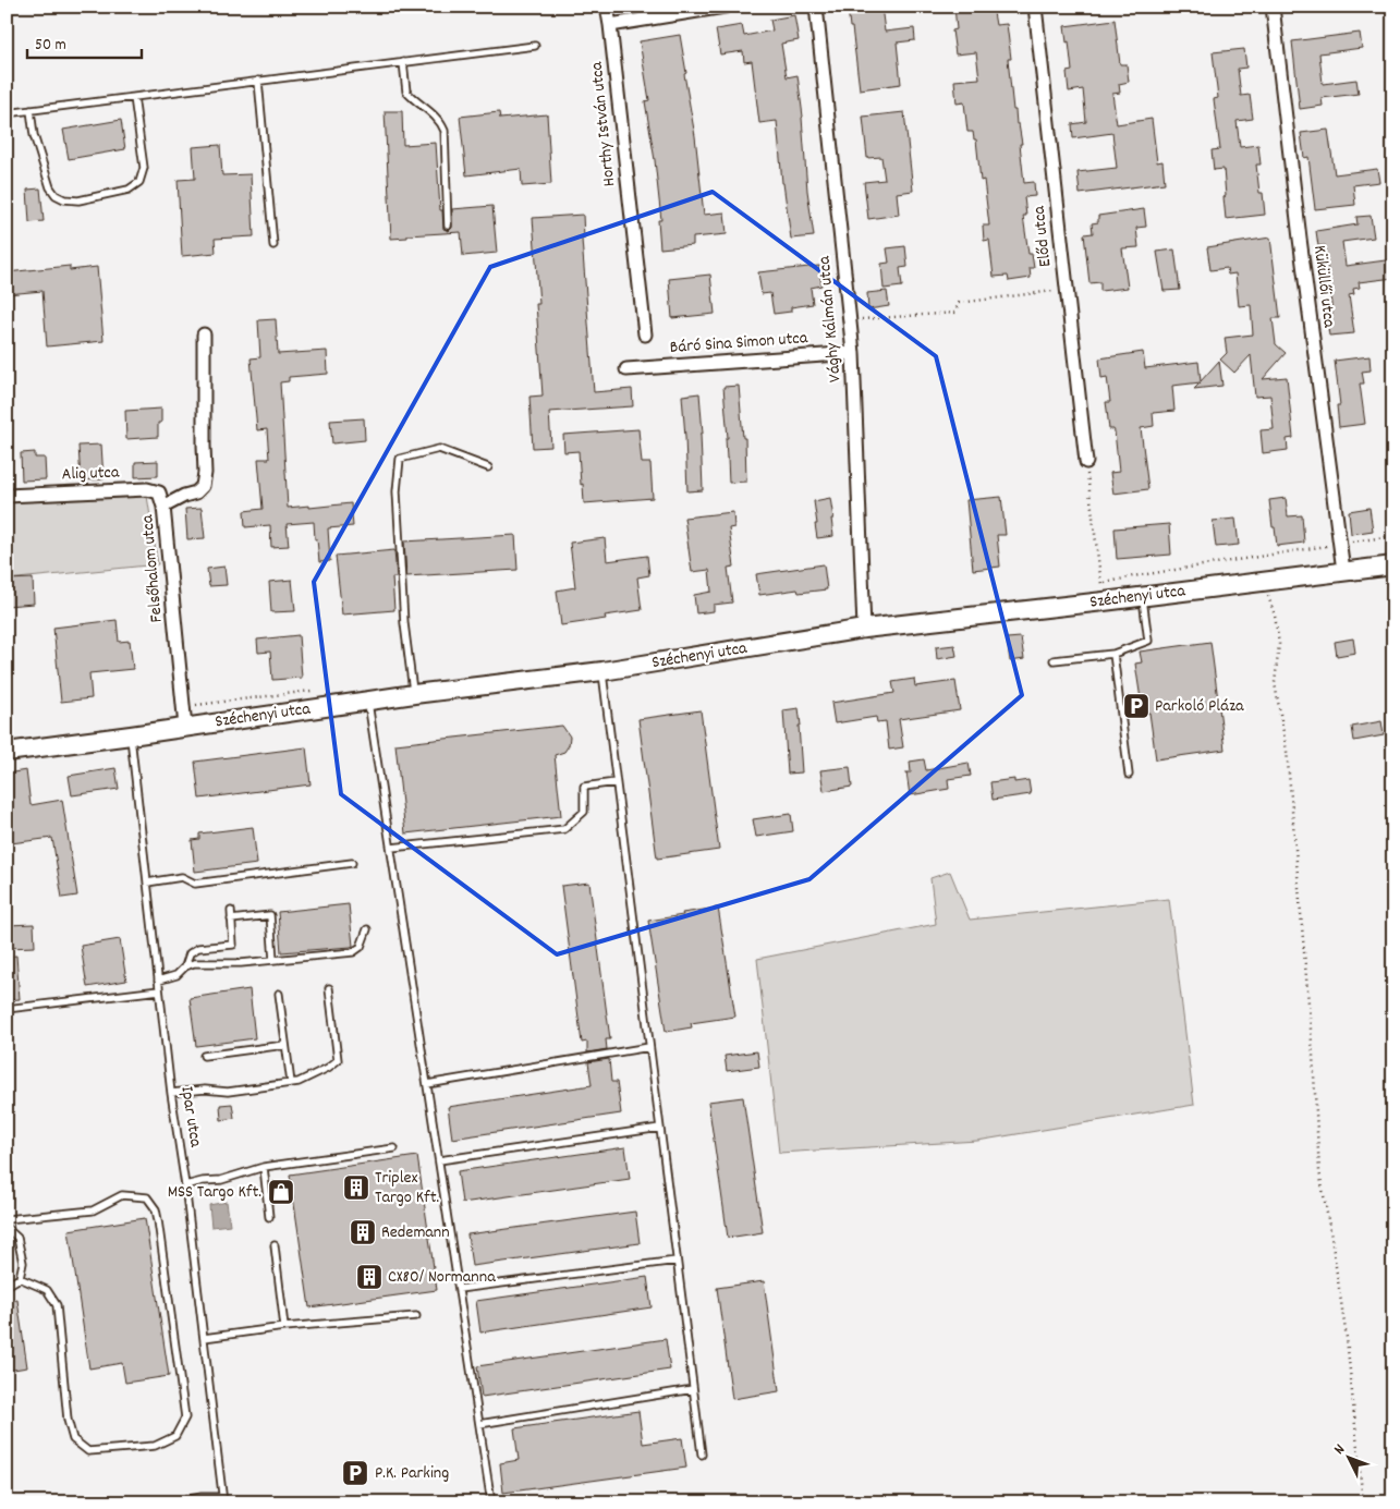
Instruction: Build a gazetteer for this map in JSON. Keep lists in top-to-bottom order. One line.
{"streets":{"street":["Horthy István utca","Előd utca","Küküllői utca","Vághy Kálmán utca","Báró Sina Simon utca","Alig utca","Felsőhalom utca","Széchenyi utca"],"lane":["Ipar utca"]},"crossings":[["Küküllői utca","Széchenyi utca"],["Vághy Kálmán utca","Báró Sina Simon utca"],["Vághy Kálmán utca","Széchenyi utca"],["Alig utca","Felsőhalom utca"],["Felsőhalom utca","Széchenyi utca"],["Széchenyi utca","Ipar utca"]],"places":{"parking":["Parkoló Pláza","P.K. Parking"],"building":["Triplex Targo Kft.","Redemann","CX80/ Normanna"],"shop":["MSS Targo Kft."]},"scale_bar":"50 m","north":"top left"}
